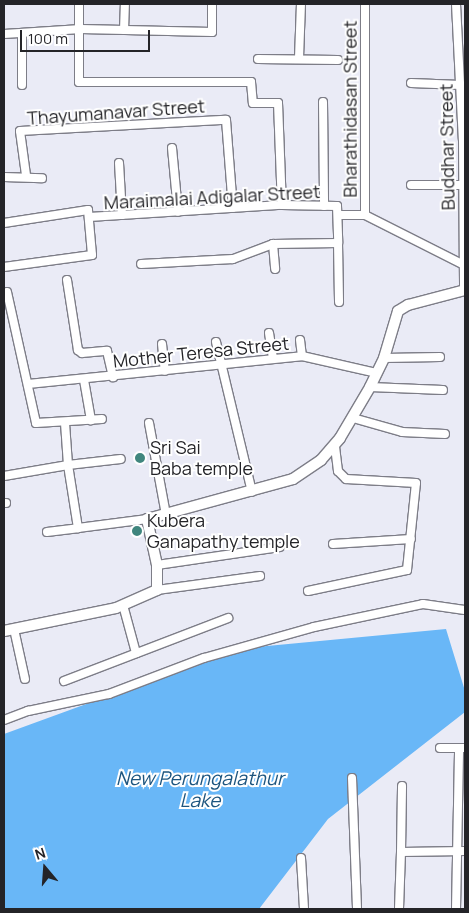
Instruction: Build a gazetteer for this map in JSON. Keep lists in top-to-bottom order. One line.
{"streets":{"street":["Bharathidasan Street","Thayumanavar Street","Buddhar Street","Maraimalai Adigalar Street","Mother Teresa Street"]},"crossings":[["Thayumanavar Street","Maraimalai Adigalar Street"]],"water":["New Perungalathur Lake"],"places":["Sri Sai Baba temple","Kubera Ganapathy temple"],"scale_bar":"100 m","north":"top"}
